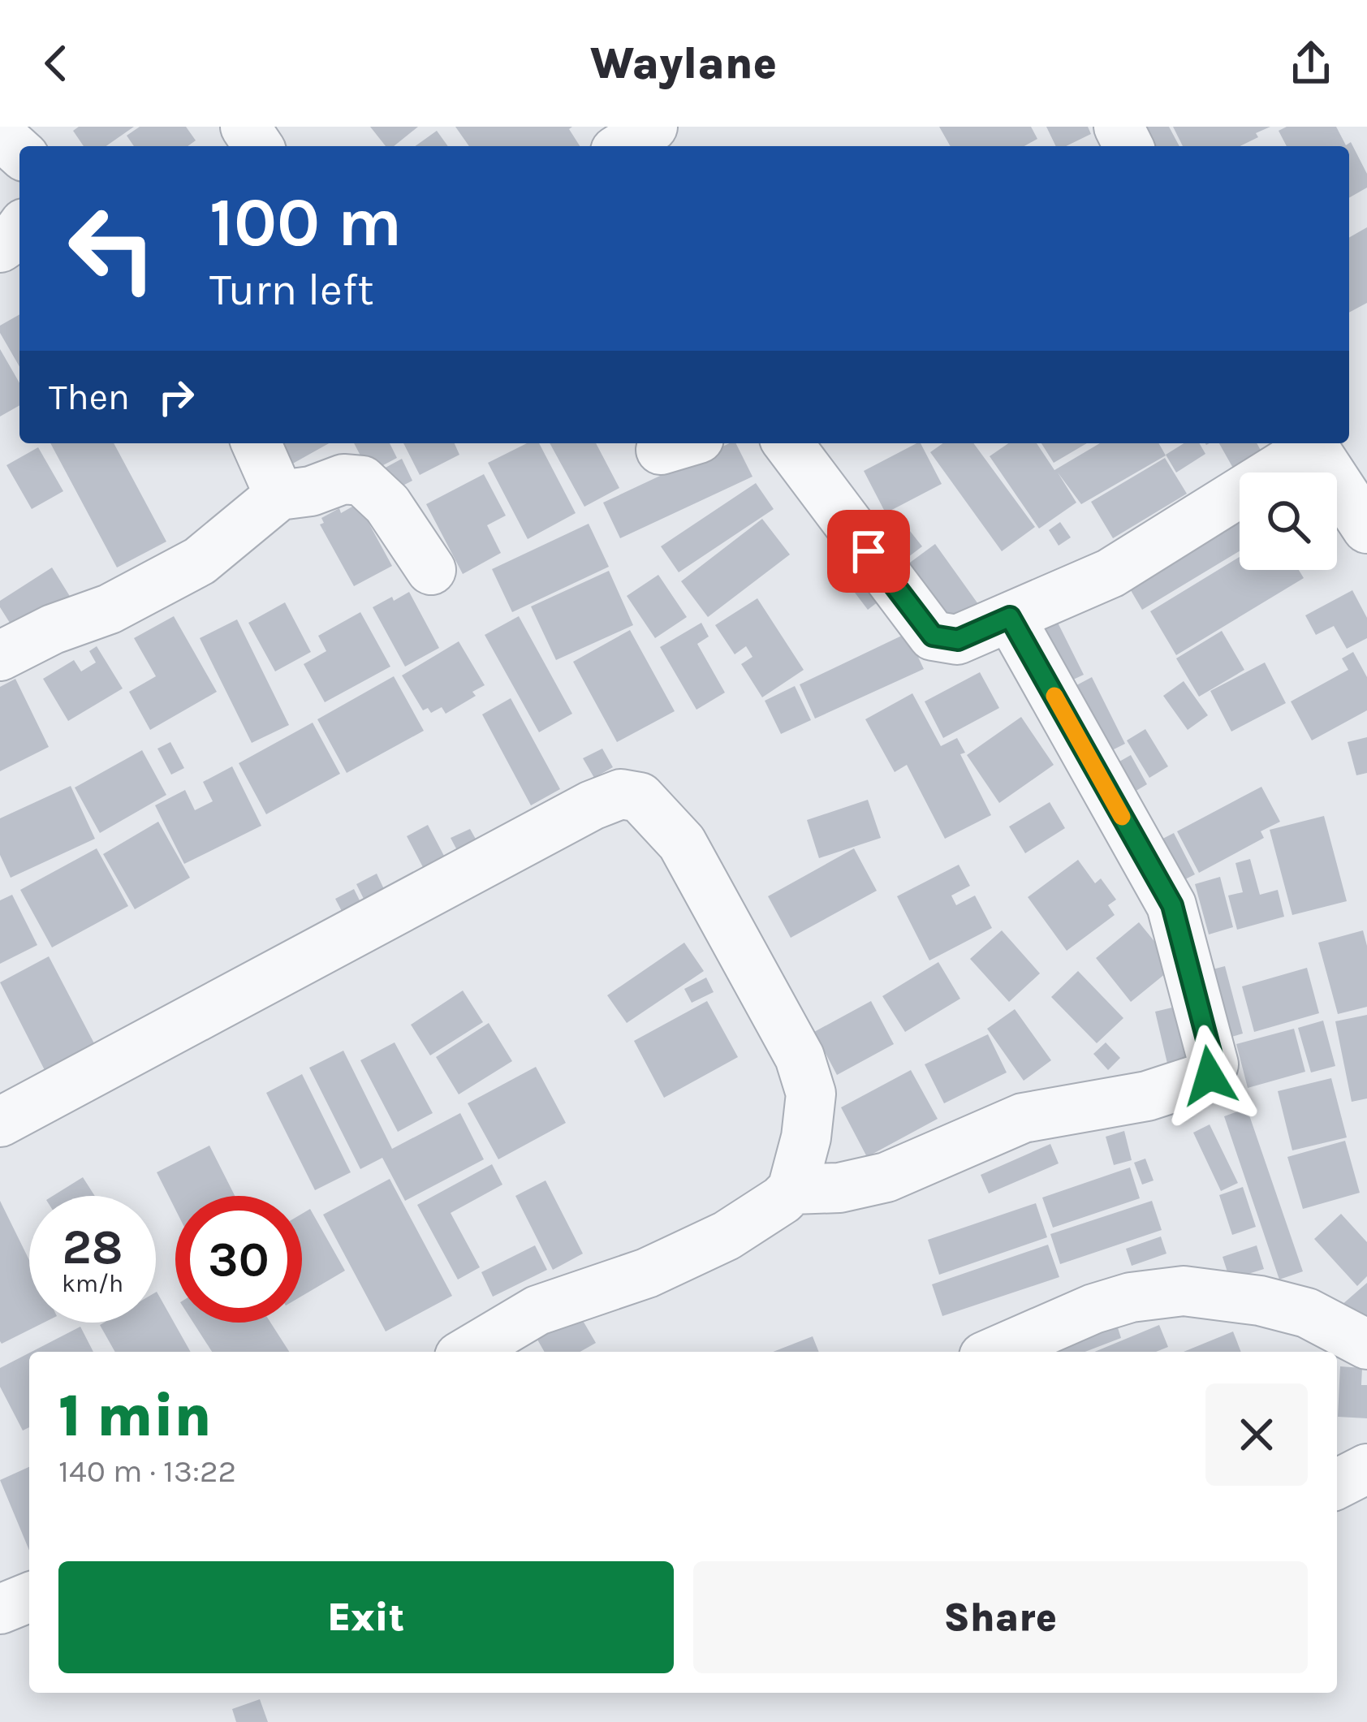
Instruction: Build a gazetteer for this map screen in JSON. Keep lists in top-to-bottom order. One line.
{"page":{"header":"Waylane","turn":["100 m","Turn left"],"then":"Then","speed":"28 km/h","limit":"30","heading":["1 min","140 m · 13:22"],"buttons":["Exit","Share"]}}
